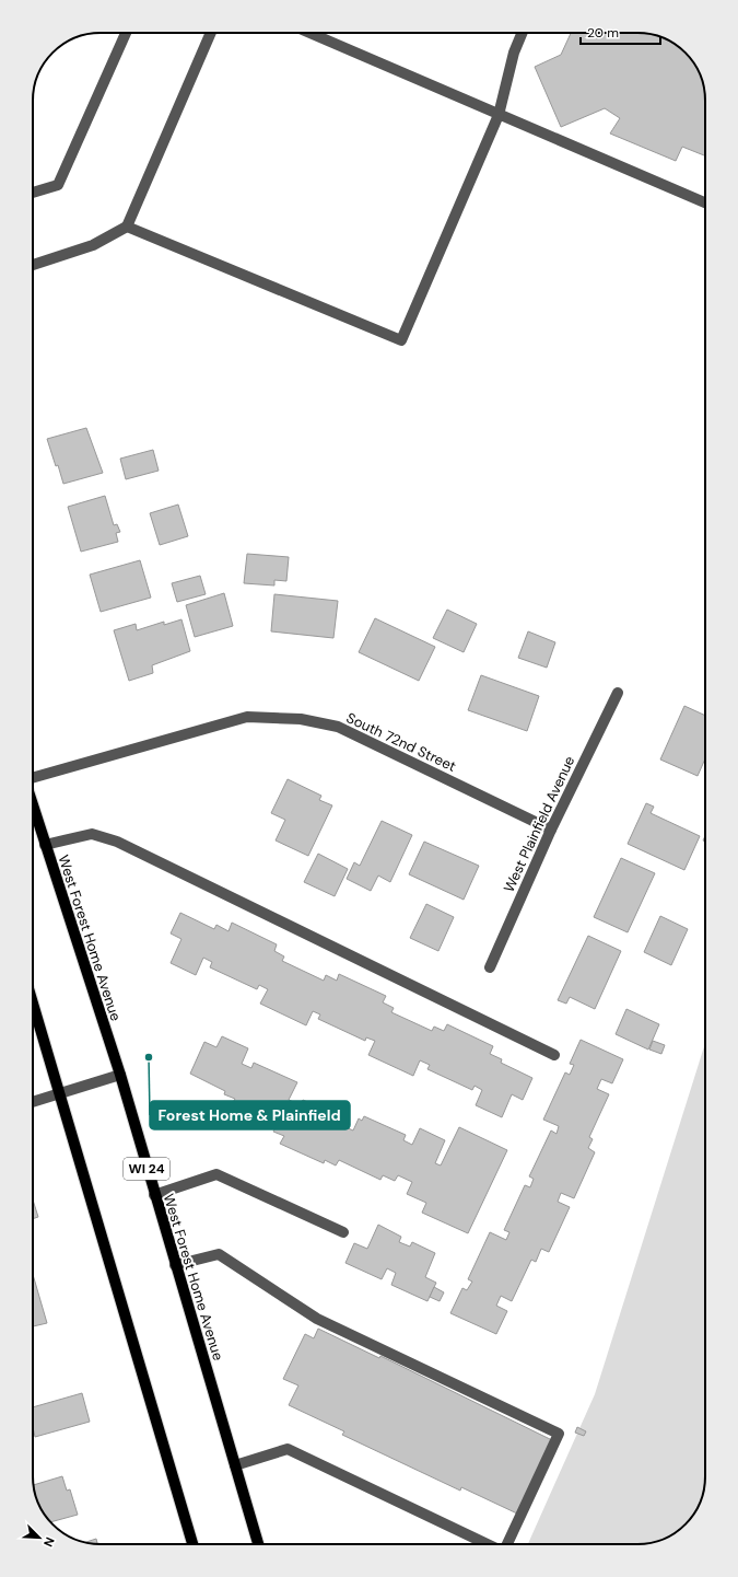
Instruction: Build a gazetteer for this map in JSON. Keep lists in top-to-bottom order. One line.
{"streets":{"main road":["West Forest Home Avenue","WI 24"],"street":["South 72nd Street","West Plainfield Avenue"]},"crossings":[["South 72nd Street","West Plainfield Avenue"]],"places":["Forest Home & Plainfield"],"scale_bar":"20 m","north":"bottom right"}
